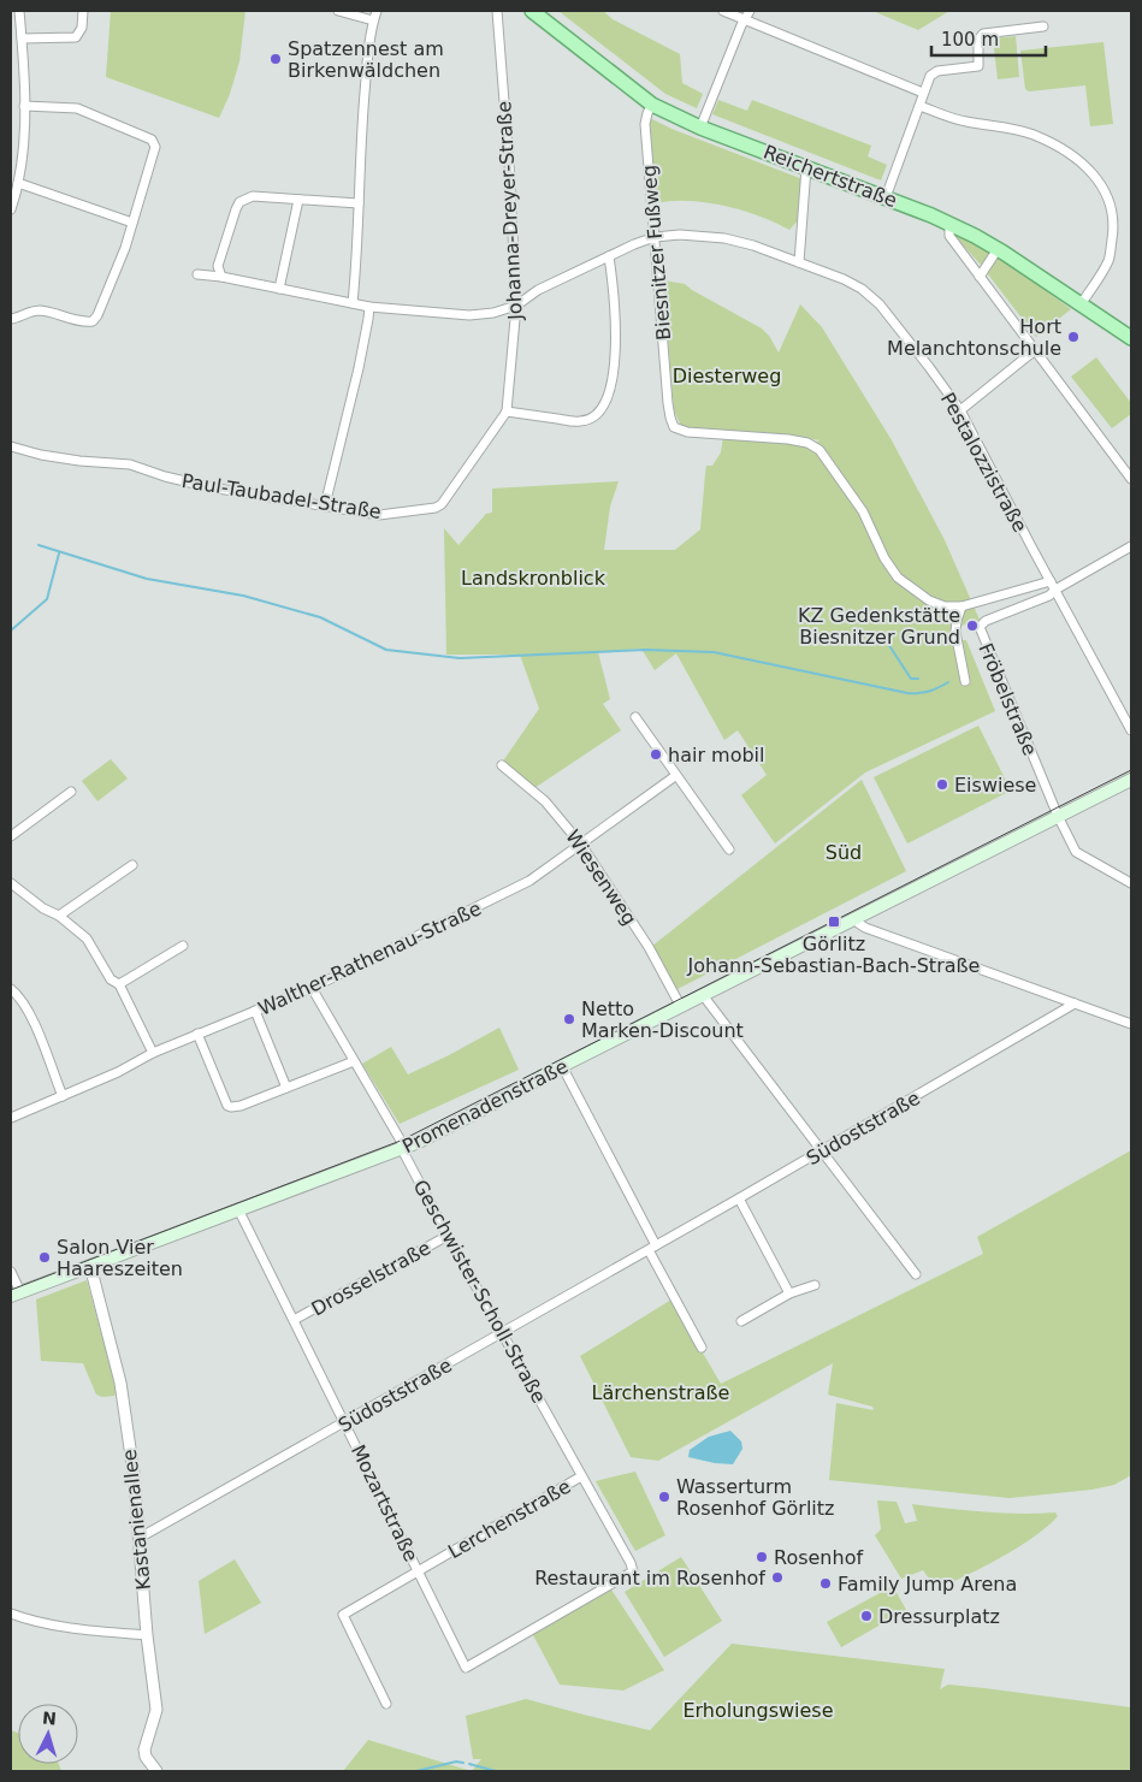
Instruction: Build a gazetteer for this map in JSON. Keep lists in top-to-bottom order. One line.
{"streets":{"main road":["Reichertstraße","Promenadenstraße"],"street":["Johanna-Dreyer-Straße","Biesnitzer Fußweg","Pestalozzistraße","Paul-Taubadel-Straße","Fröbelstraße","Wiesenweg","Walther-Rathenau-Straße","Südoststraße","Drosselstraße","Geschwister-Scholl-Straße","Mozartstraße","Lerchenstraße","Kastanienallee"]},"crossings":[["Reichertstraße","Biesnitzer Fußweg"],["Johanna-Dreyer-Straße","Paul-Taubadel-Straße"],["Biesnitzer Fußweg","Pestalozzistraße"],["Pestalozzistraße","Fröbelstraße"],["Fröbelstraße","Promenadenstraße"],["Wiesenweg","Walther-Rathenau-Straße"],["Wiesenweg","Promenadenstraße"],["Walther-Rathenau-Straße","Geschwister-Scholl-Straße"],["Promenadenstraße","Geschwister-Scholl-Straße"],["Promenadenstraße","Mozartstraße"],["Promenadenstraße","Kastanienallee"],["Südoststraße","Geschwister-Scholl-Straße"],["Südoststraße","Mozartstraße"],["Südoststraße","Kastanienallee"],["Drosselstraße","Geschwister-Scholl-Straße"],["Drosselstraße","Mozartstraße"],["Geschwister-Scholl-Straße","Mozartstraße"],["Geschwister-Scholl-Straße","Lerchenstraße"],["Mozartstraße","Lerchenstraße"]],"parks":["Diesterweg","Landskronblick","Süd","Lärchenstraße","Erholungswiese"],"places":{"other":["Spatzennest am Birkenwäldchen","Hort Melanchtonschule","KZ Gedenkstätte Biesnitzer Grund","hair mobil","Eiswiese","Netto Marken-Discount","Salon Vier Haareszeiten","Wasserturm Rosenhof Görlitz","Rosenhof","Restaurant im Rosenhof","Family Jump Arena","Dressurplatz"],"transit":["Görlitz Johann-Sebastian-Bach-Straße"]},"scale_bar":"100 m","north":"top"}
